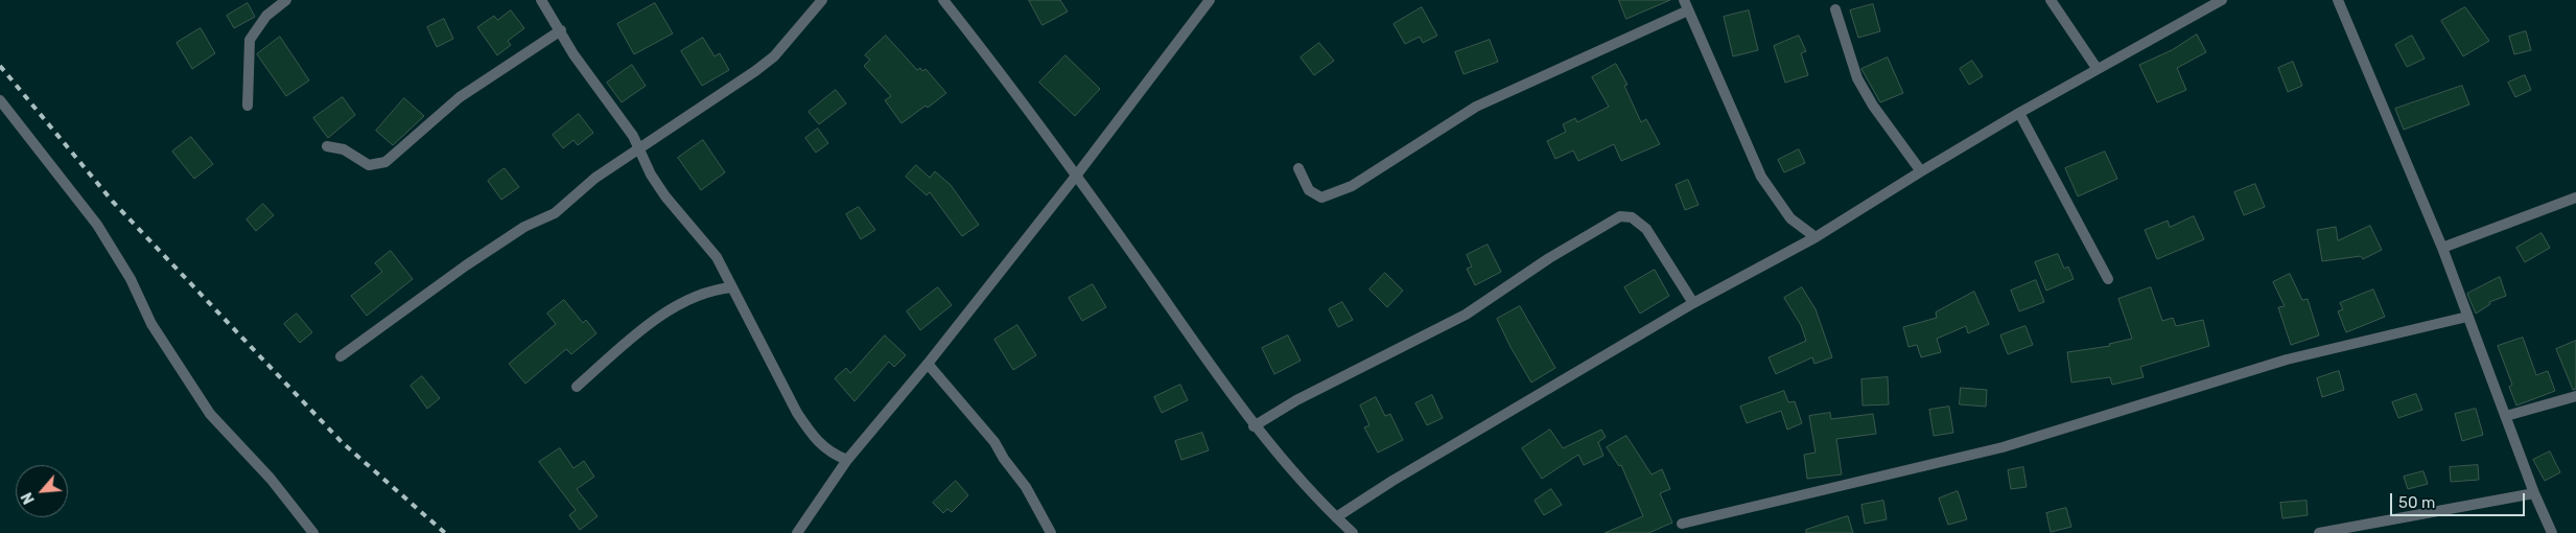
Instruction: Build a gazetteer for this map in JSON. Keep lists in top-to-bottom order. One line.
{"scale_bar":"50 m","north":"bottom left"}
